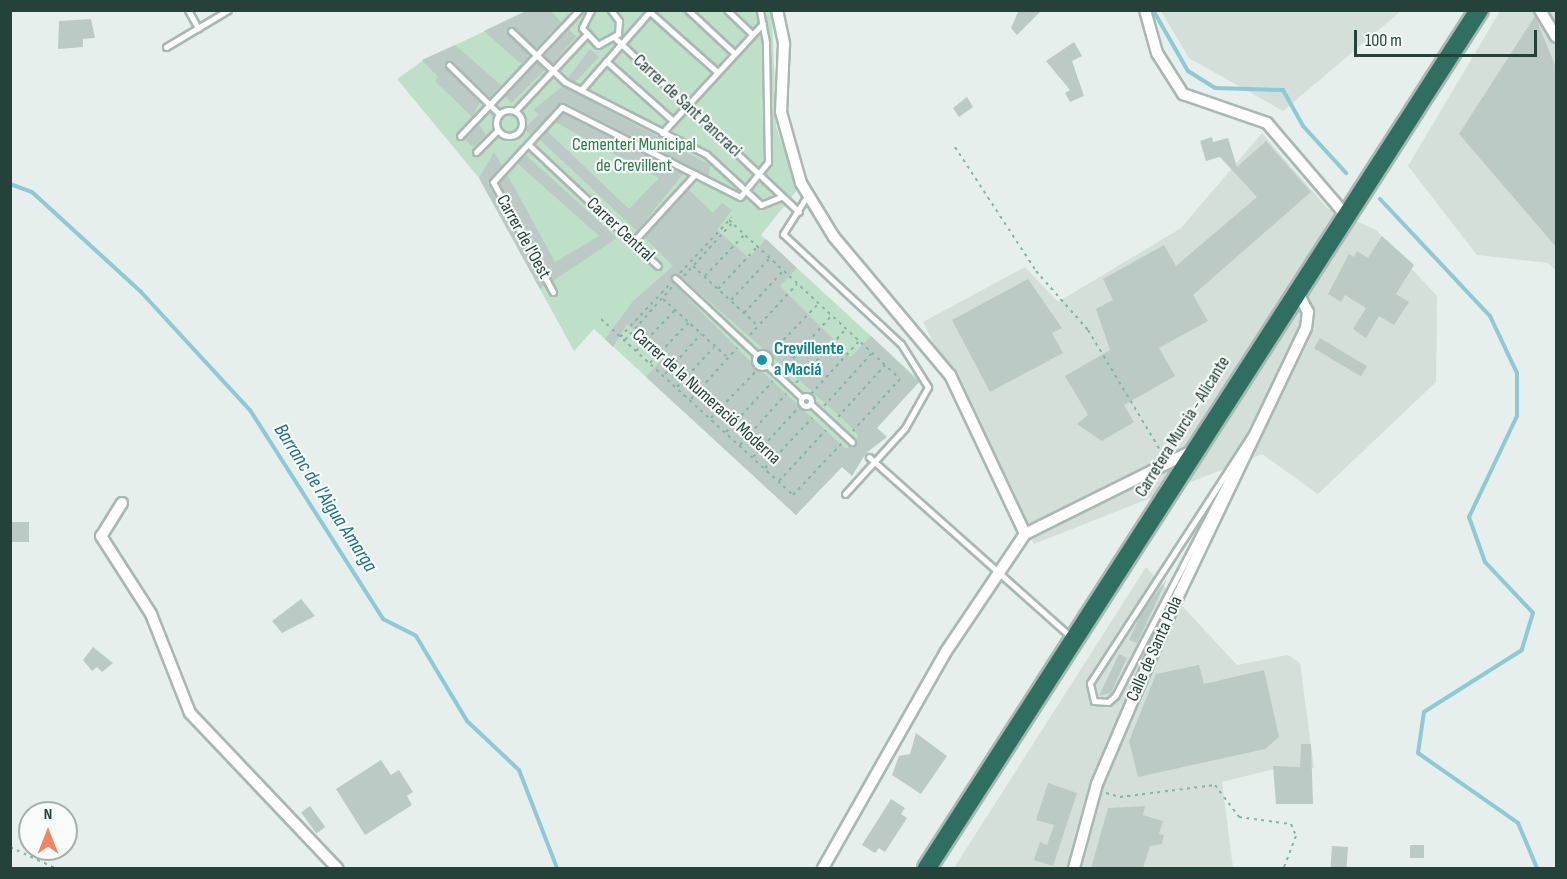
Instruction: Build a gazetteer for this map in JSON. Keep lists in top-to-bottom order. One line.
{"streets":{"highway":["Carretera Murcia - Alicante"],"street":["Calle de Santa Pola"],"lane":["Carrer de Sant Pancraci","Carrer Central","Carrer de l'Oest"],"path":["Carrer de la Numeració Moderna"]},"crossings":[["Carrer Central","Carrer de l'Oest"],["Carretera Murcia - Alicante","Calle de Santa Pola"]],"water":["Barranc de l'Aigua Amarga"],"parks":["Cementeri Municipal de Crevillent"],"places":["Crevillente a Maciá"],"scale_bar":"100 m","north":"top"}
